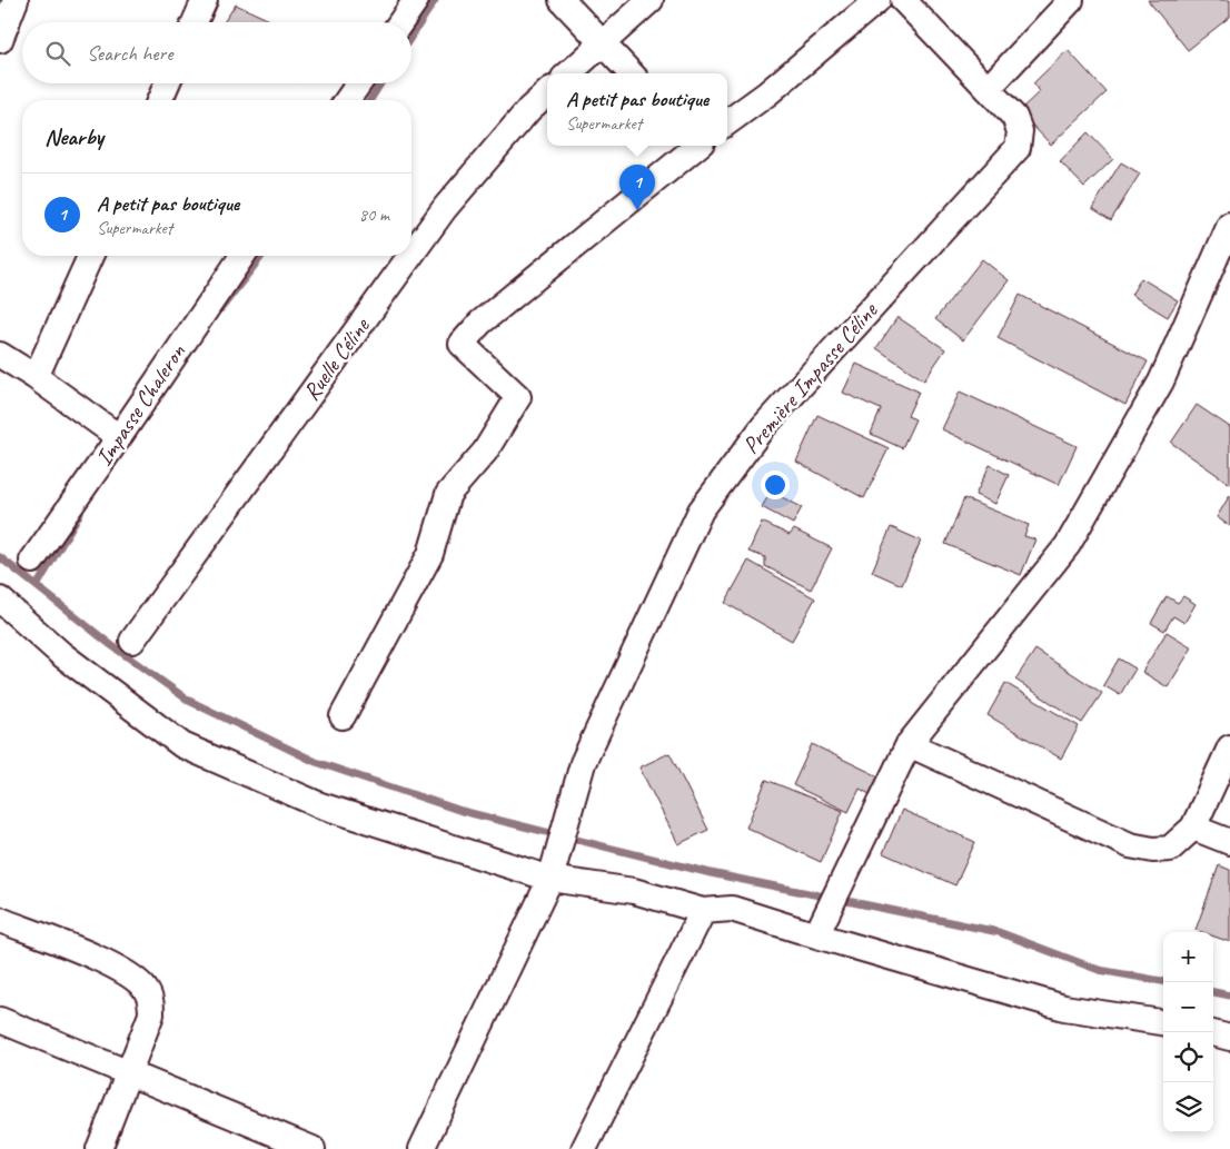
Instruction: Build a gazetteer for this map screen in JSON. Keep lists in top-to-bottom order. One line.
{"streets":{"street":["Ruelle Céline","Première Impasse Céline","Impasse Chaleron"]},"page":{"search":"Search here","popup":["A petit pas boutique","Supermarket"],"heading":"Nearby","pins":"1","list":[{"mark":"1","name":"A petit pas boutique","note":"Supermarket","value":"80 m"}],"map_buttons":["+","−"]}}
